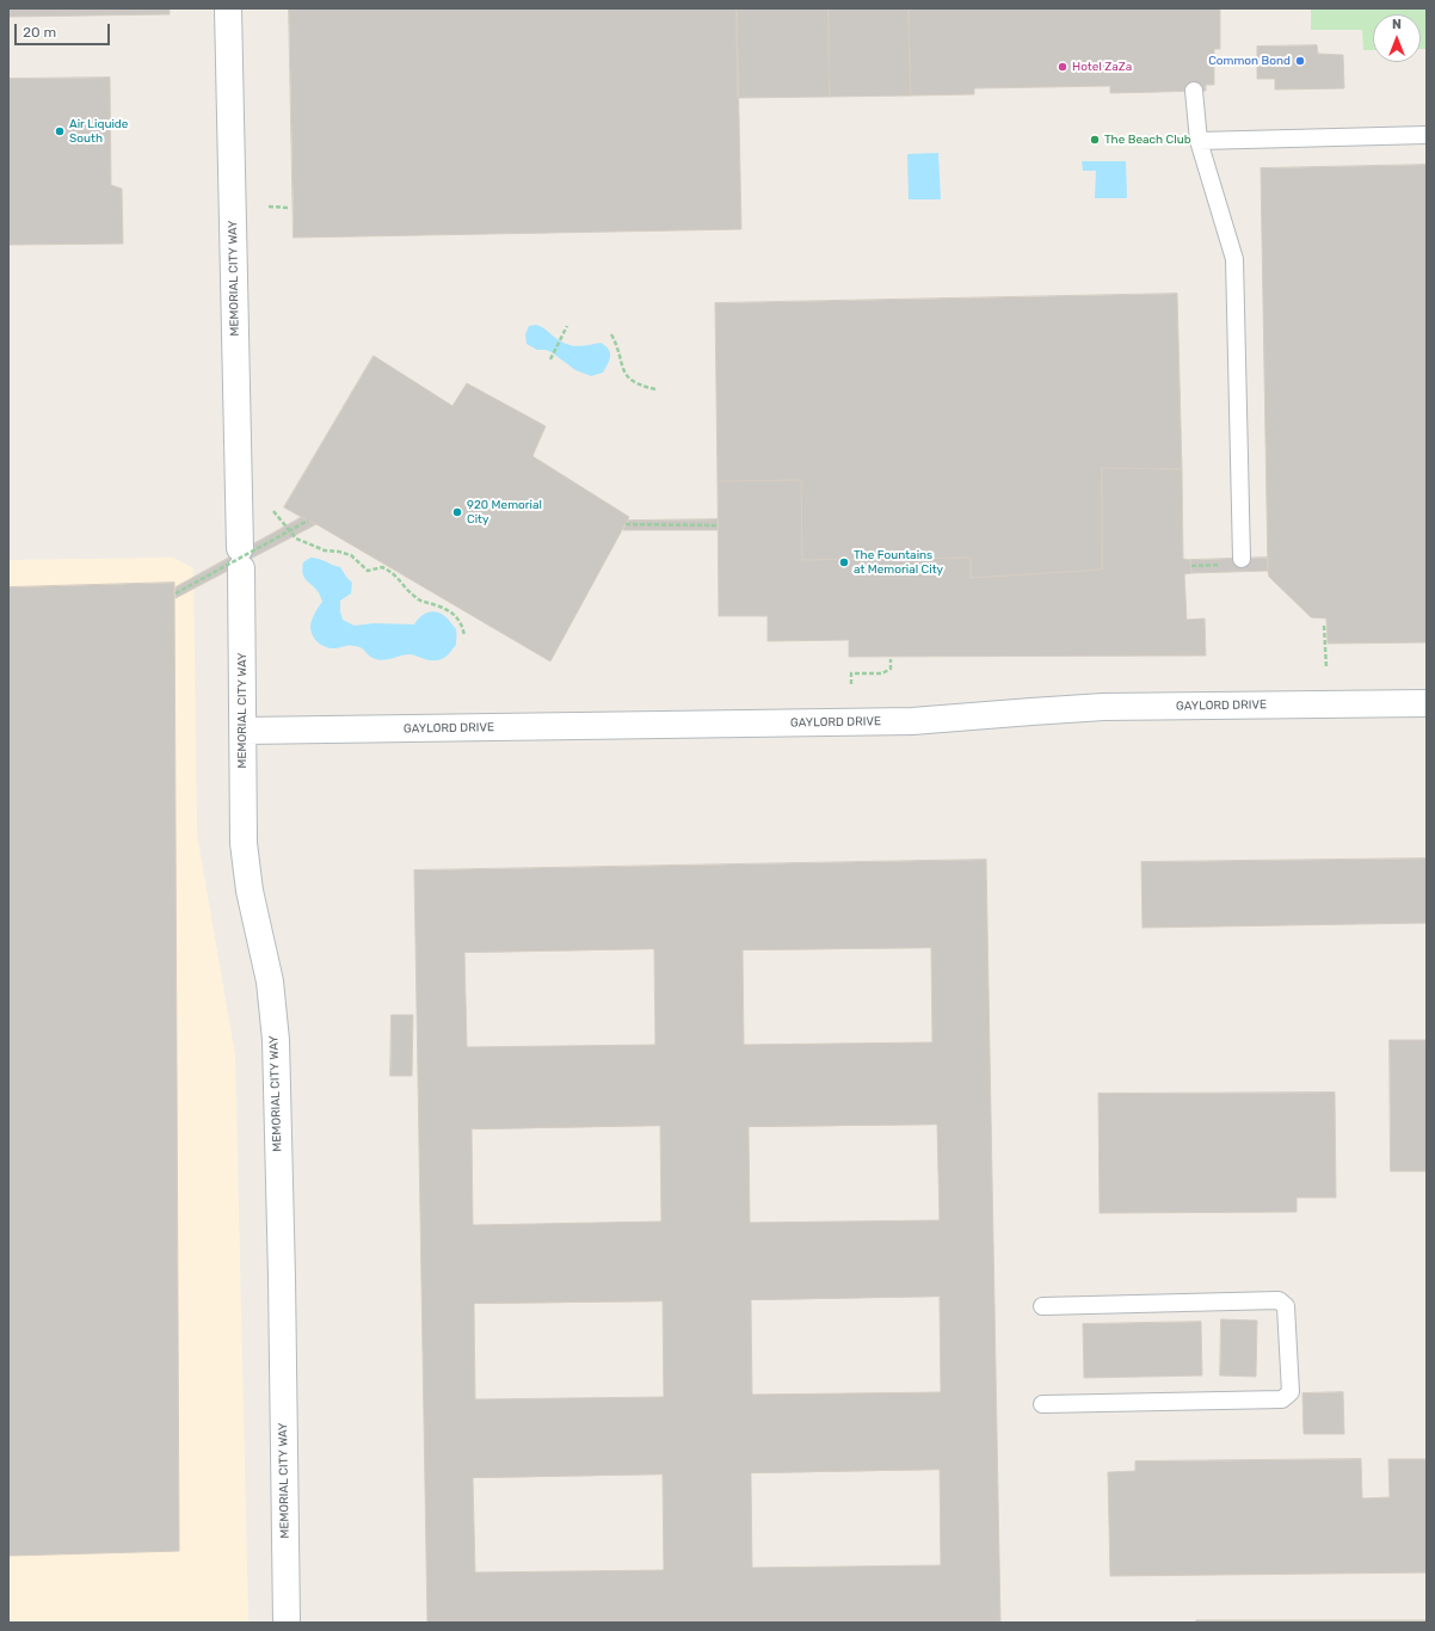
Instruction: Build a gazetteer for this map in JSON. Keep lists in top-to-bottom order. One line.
{"streets":{"street":["MEMORIAL CITY WAY","GAYLORD DRIVE"]},"crossings":[["MEMORIAL CITY WAY","GAYLORD DRIVE"]],"places":["Common Bond","Hotel ZaZa","Air Liquide South","The Beach Club","920 Memorial City","The Fountains at Memorial City"],"scale_bar":"20 m","north":"top"}
